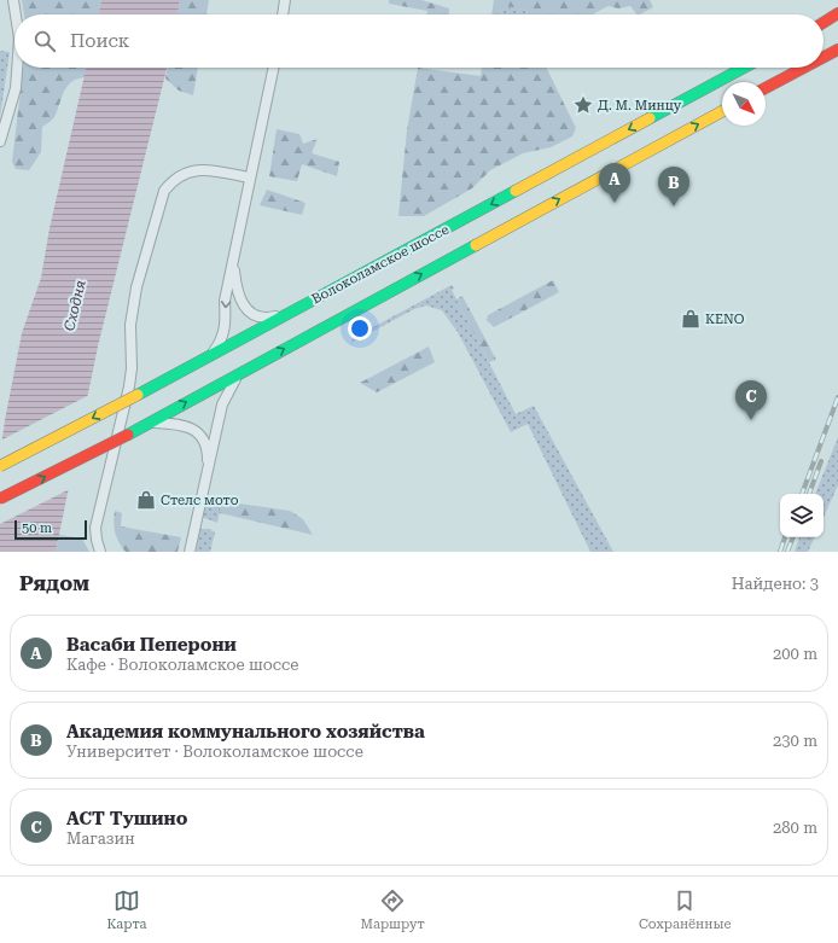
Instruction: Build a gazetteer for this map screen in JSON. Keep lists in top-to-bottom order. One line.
{"streets":{"main road":["Волоколамское шоссе"]},"water":["Сходня"],"places":{"place":["Д. М. Минцу"],"shop":["KENO","Стелс мото"]},"scale_bar":"50 m","north":"bottom right","page":{"search":"Поиск","pins":["A","B","C"],"scale":"50 m","heading":["Рядом","Найдено: 3"],"list":[{"mark":"A","name":"Васаби Пеперони","note":"Кафе · Волоколамское шоссе","value":"200 m"},{"mark":"B","name":"Академия коммунального хозяйства","note":"Университет · Волоколамское шоссе","value":"230 m"},{"mark":"C","name":"АСТ Тушино","note":"Магазин","value":"280 m"}],"nav":["Карта","Маршрут","Сохранённые"]}}
